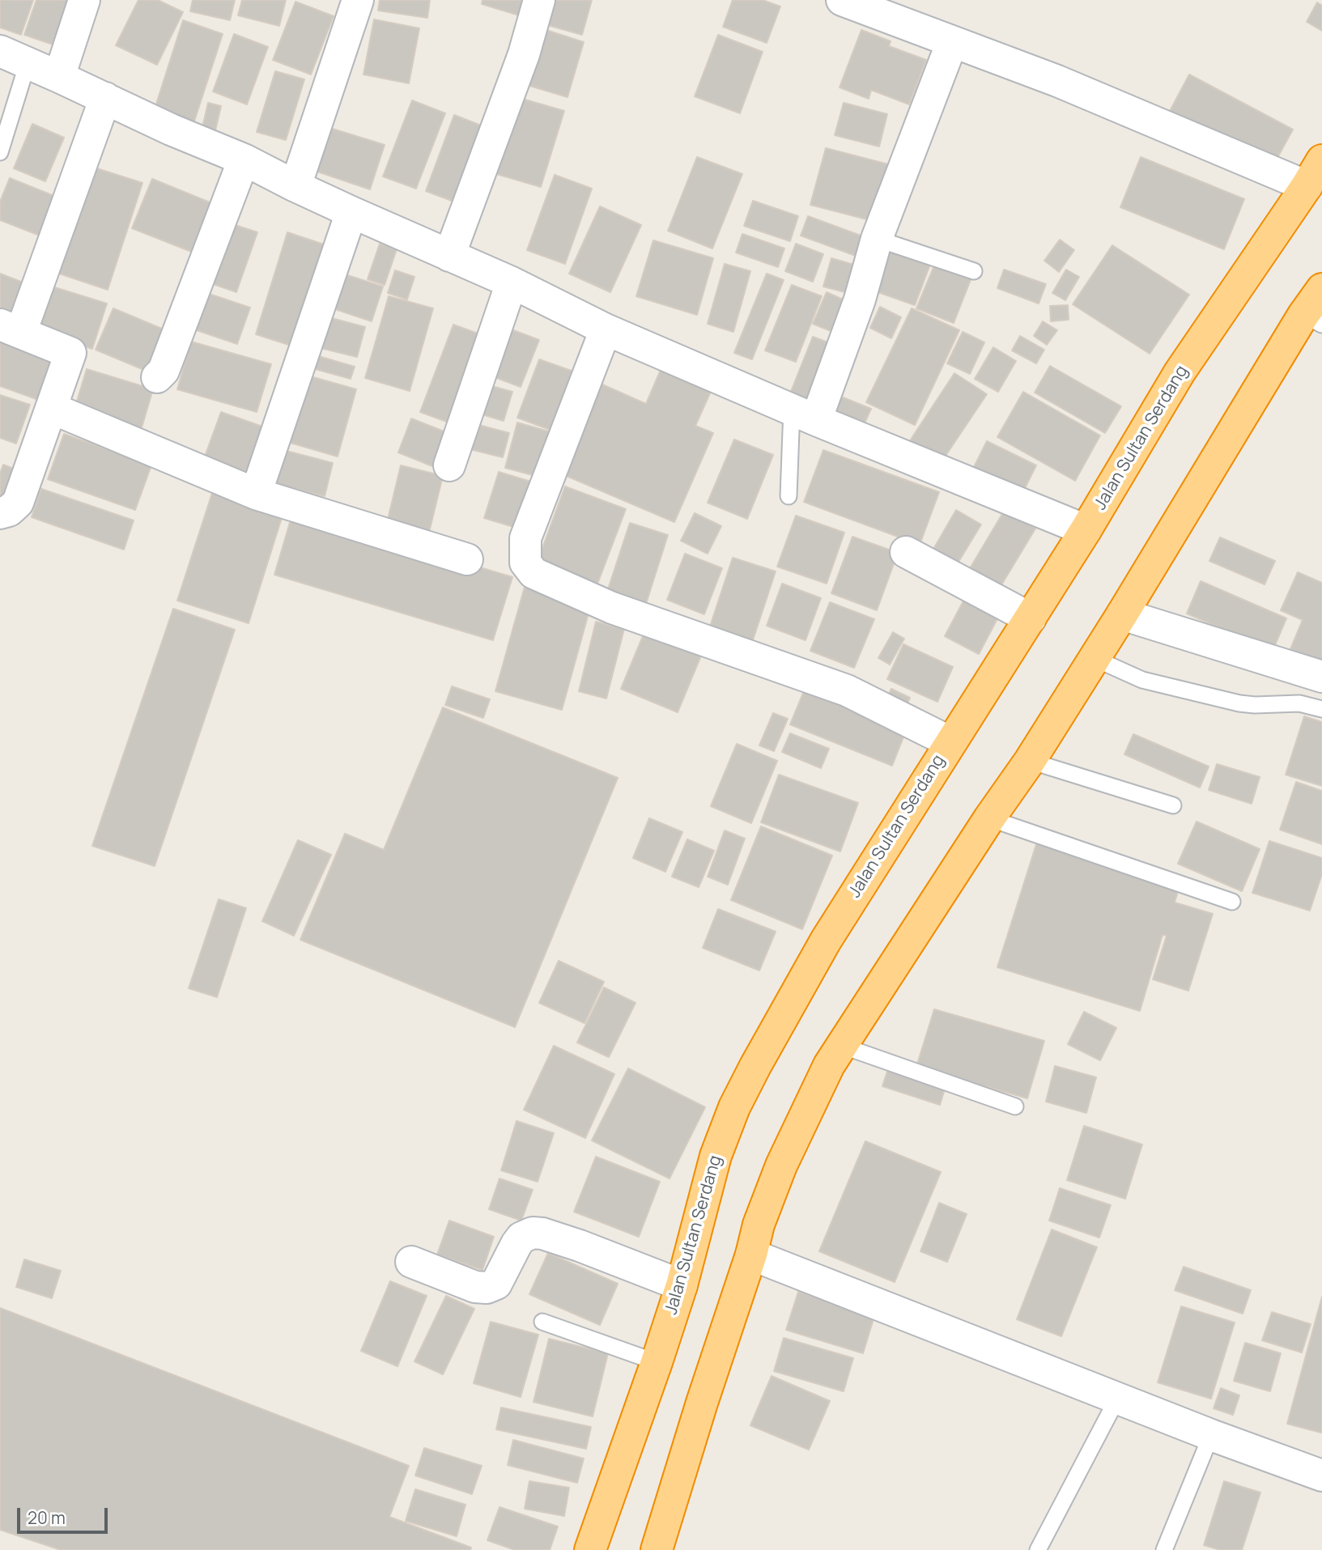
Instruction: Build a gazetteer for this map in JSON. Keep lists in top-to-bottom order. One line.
{"streets":{"highway":["Jalan Sultan Serdang"]},"scale_bar":"20 m"}
